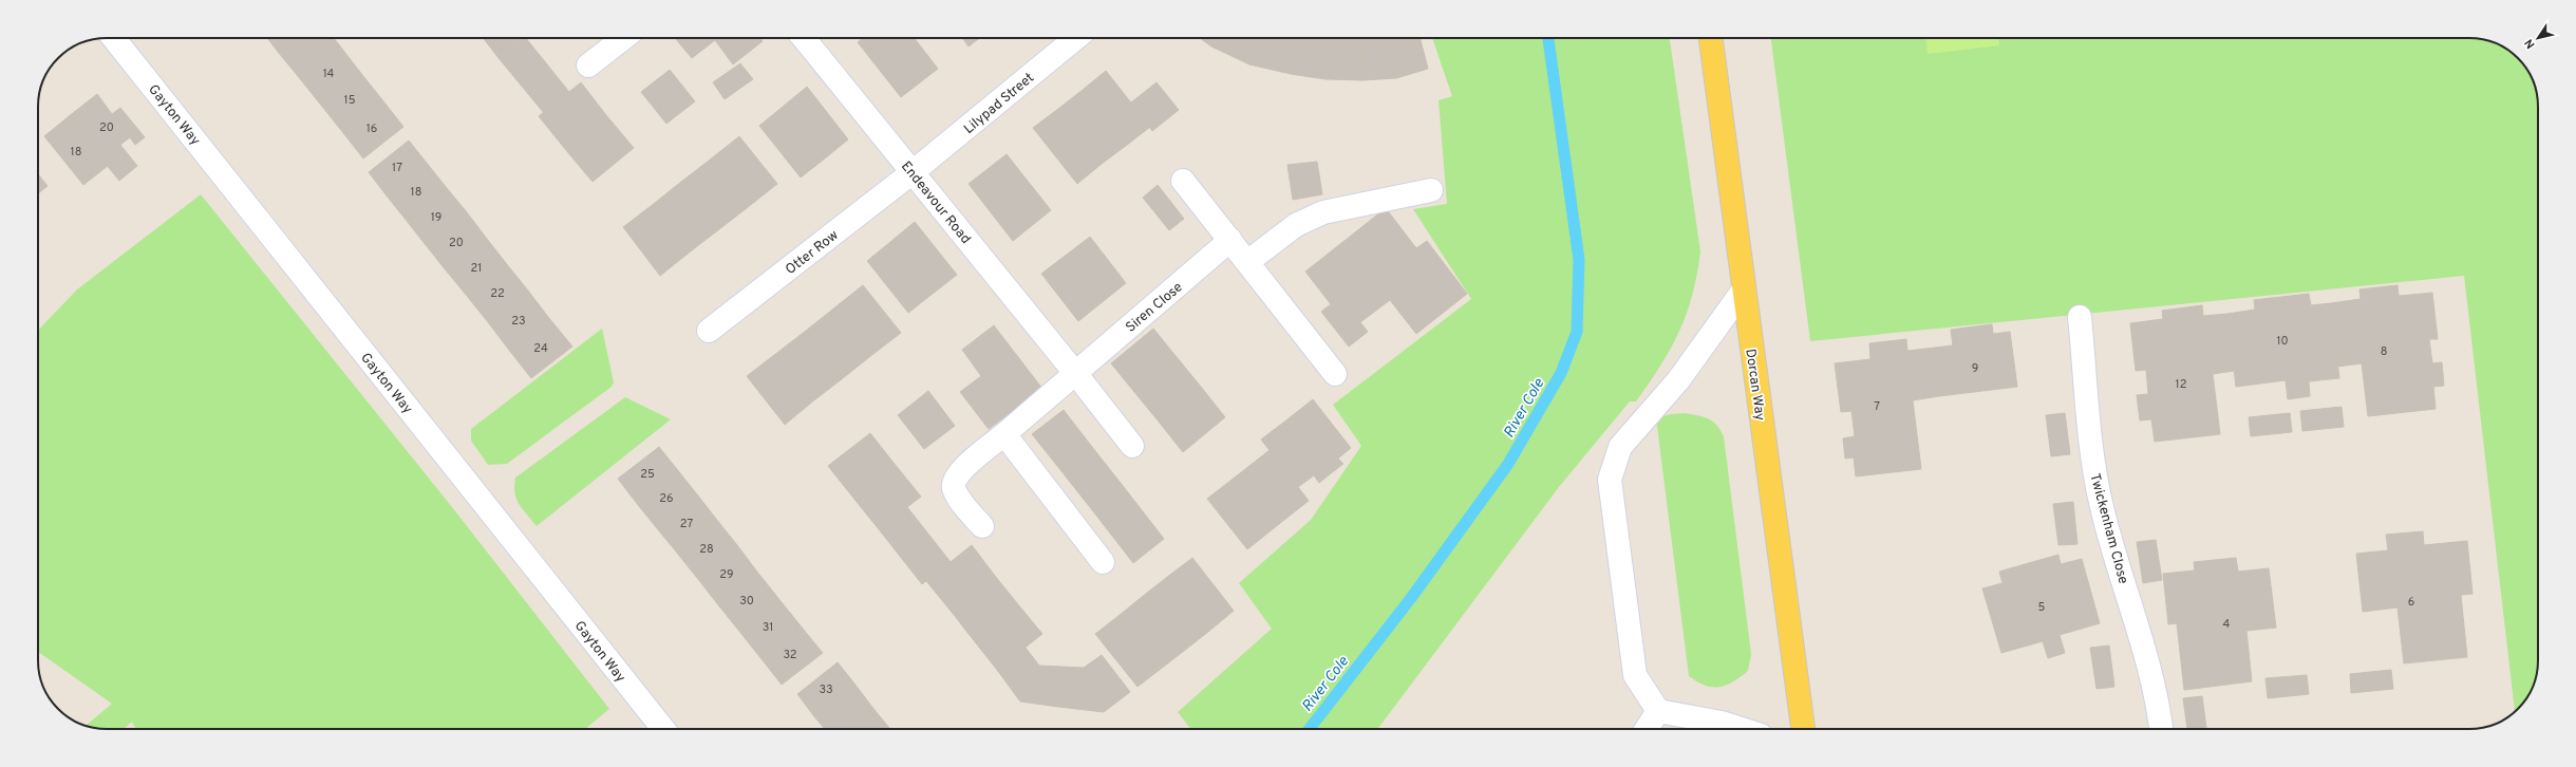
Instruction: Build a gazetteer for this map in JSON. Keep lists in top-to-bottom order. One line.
{"streets":{"main road":["Dorcan Way"],"street":["Lilypad Street","Gayton Way","Endeavour Road","Otter Row","Siren Close","Twickenham Close"]},"crossings":[["Lilypad Street","Endeavour Road"],["Lilypad Street","Otter Row"],["Endeavour Road","Otter Row"],["Endeavour Road","Siren Close"]],"water":["River Cole"],"house_numbers":["14","15","20","16","18","17","18","19","20","21","22","23","10","24","8","9","12","7","25","26","27","28","29","30","6","5","4","31","32","33"],"north":"bottom left"}
